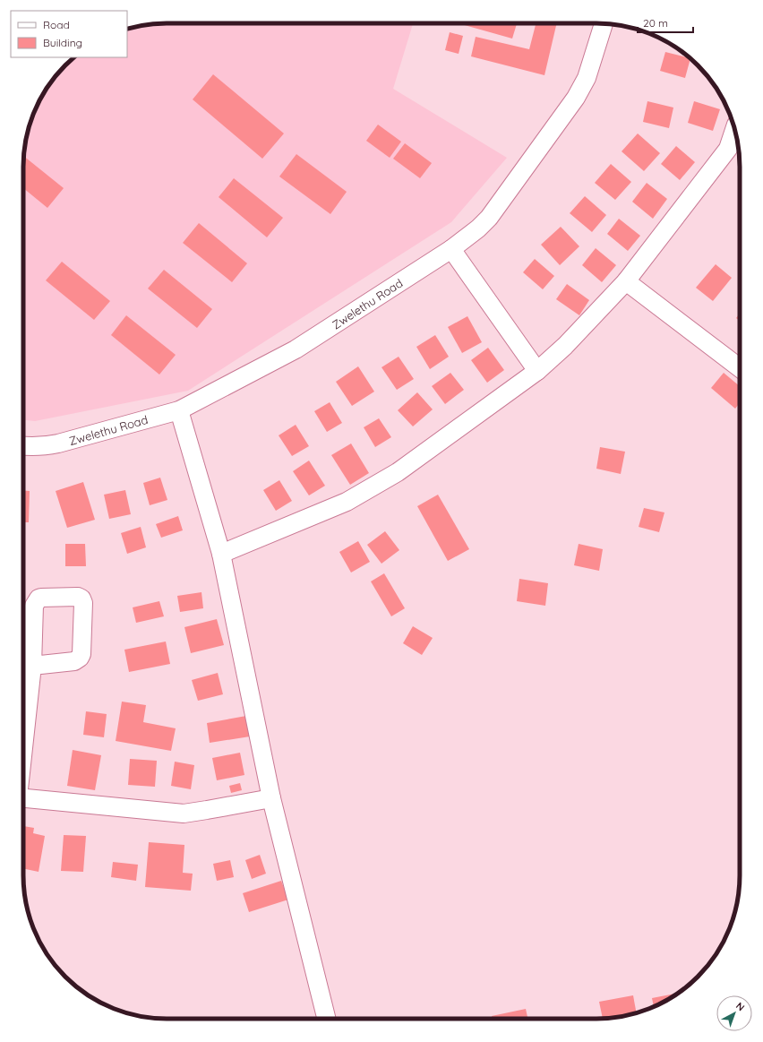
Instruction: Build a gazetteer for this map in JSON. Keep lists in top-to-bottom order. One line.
{"streets":{"street":["Zwelethu Road"]},"legend":["Road","Building"],"scale_bar":"20 m","north":"top right"}
